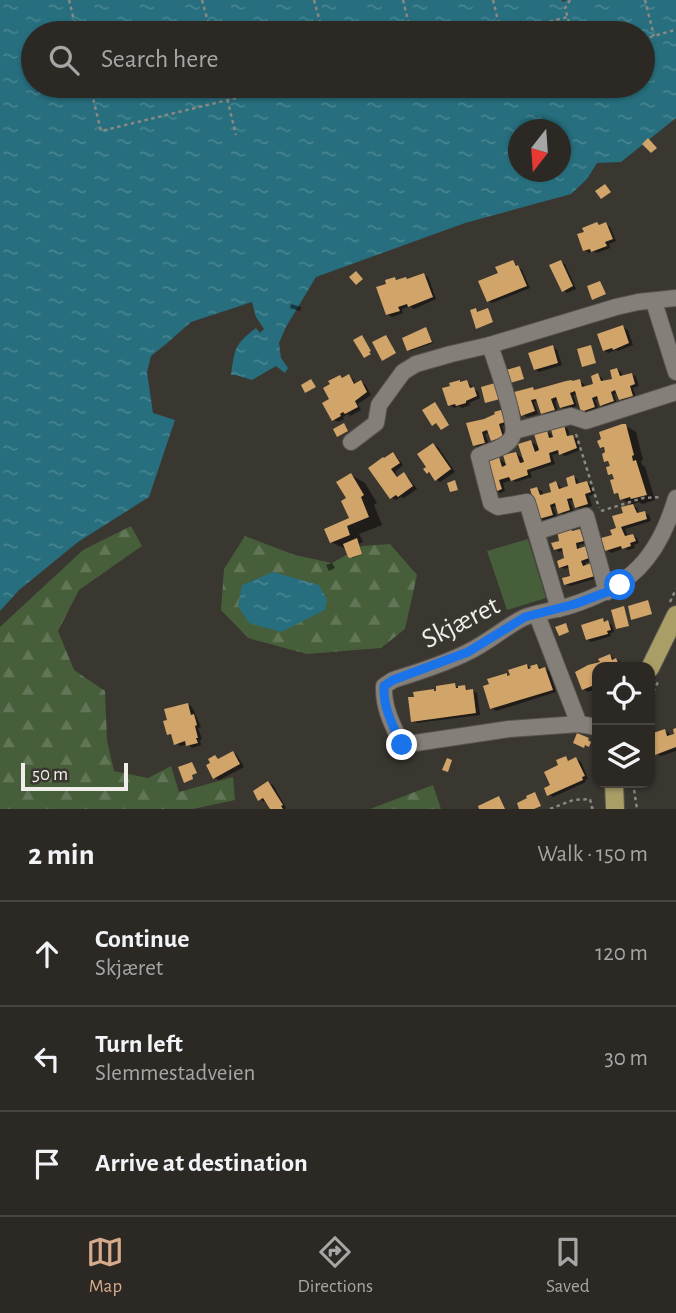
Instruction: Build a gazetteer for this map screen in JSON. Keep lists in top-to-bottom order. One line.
{"streets":{"street":["Skjæret"]},"scale_bar":"50 m","north":"bottom","page":{"search":"Search here","scale":"50 m","heading":["2 min","Walk · 150 m"],"list":[["Continue","Skjæret","120 m"],["Turn left","Slemmestadveien","30 m"],"Arrive at destination"],"nav":["Map","Directions","Saved"]}}
